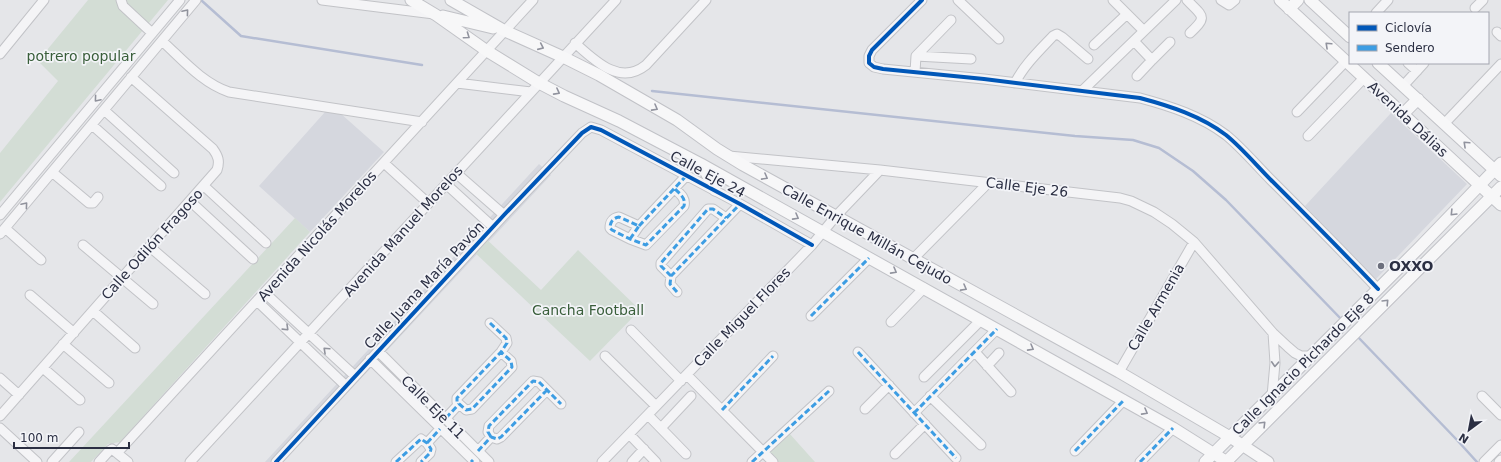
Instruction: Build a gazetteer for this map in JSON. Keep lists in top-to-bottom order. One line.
{"streets":{"main road":["Avenida Dálias","Calle Enrique Millán Cejudo","Calle Ignacio Pichardo Eje 8"],"street":["Calle Eje 24","Calle Eje 26","Avenida Manuel Morelos","Avenida Nicolás Morelos","Calle Odilón Fragoso","Calle Juana María Pavón","Calle Armenia","Calle Miguel Flores","Calle Eje 11"]},"crossings":[["Avenida Dálias","Calle Ignacio Pichardo Eje 8"],["Calle Eje 24","Calle Juana María Pavón"],["Calle Eje 24","Calle Miguel Flores"],["Calle Eje 26","Calle Enrique Millán Cejudo"],["Calle Eje 26","Calle Armenia"],["Calle Eje 26","Calle Miguel Flores"],["Calle Eje 26","Calle Ignacio Pichardo Eje 8"],["Avenida Manuel Morelos","Calle Enrique Millán Cejudo"],["Calle Enrique Millán Cejudo","Avenida Nicolás Morelos"],["Calle Enrique Millán Cejudo","Calle Armenia"],["Calle Enrique Millán Cejudo","Calle Miguel Flores"],["Calle Enrique Millán Cejudo","Calle Ignacio Pichardo Eje 8"],["Calle Juana María Pavón","Calle Eje 11"]],"parks":["potrero popular","Cancha Football"],"places":["OXXO"],"legend":["Ciclovía","Sendero"],"scale_bar":"100 m","north":"bottom left"}
